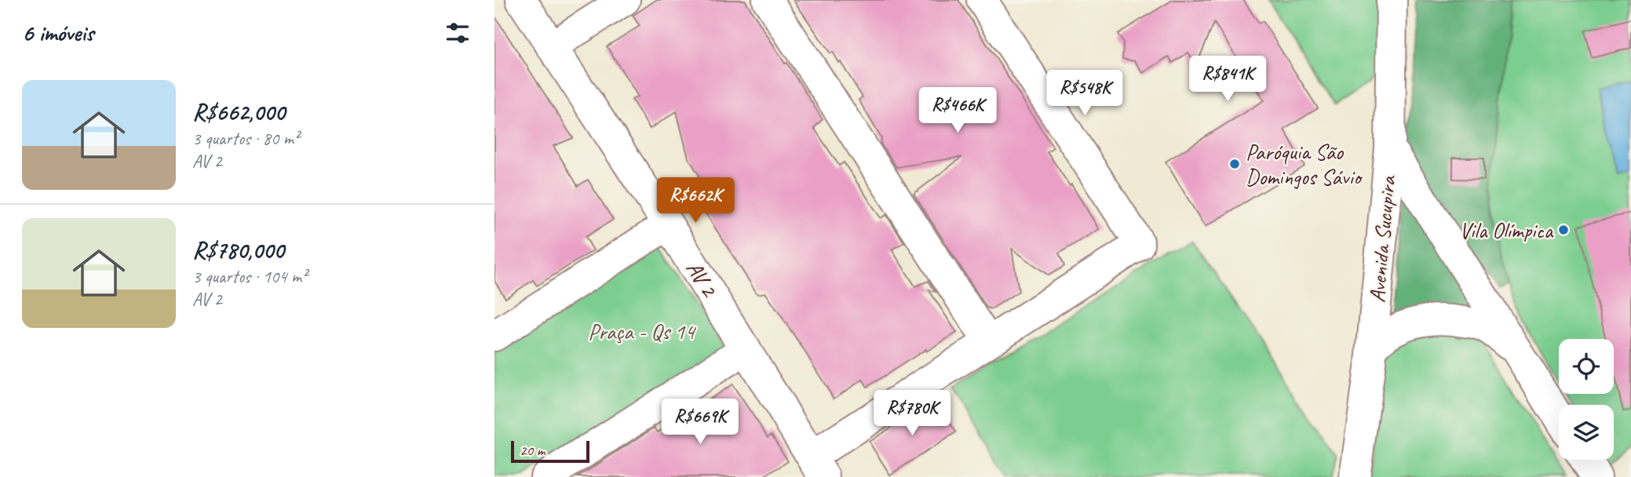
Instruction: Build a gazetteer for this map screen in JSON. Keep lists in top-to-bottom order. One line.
{"streets":{"street":["Avenida Sucupira","AV 2"]},"parks":["Praça - Qs 14"],"places":["Paróquia São Domingos Sávio","Vila Olímpica"],"scale_bar":"20 m","page":{"heading":"6 imóveis","price":["R$841K","R$548K","R$466K","R$662K","R$780K","R$669K"],"list":[{"name":"R$662,000","note":"3 quartos · 80 m² · AV 2"},{"name":"R$780,000","note":"3 quartos · 104 m² · AV 2"}],"scale":"20 m"}}
